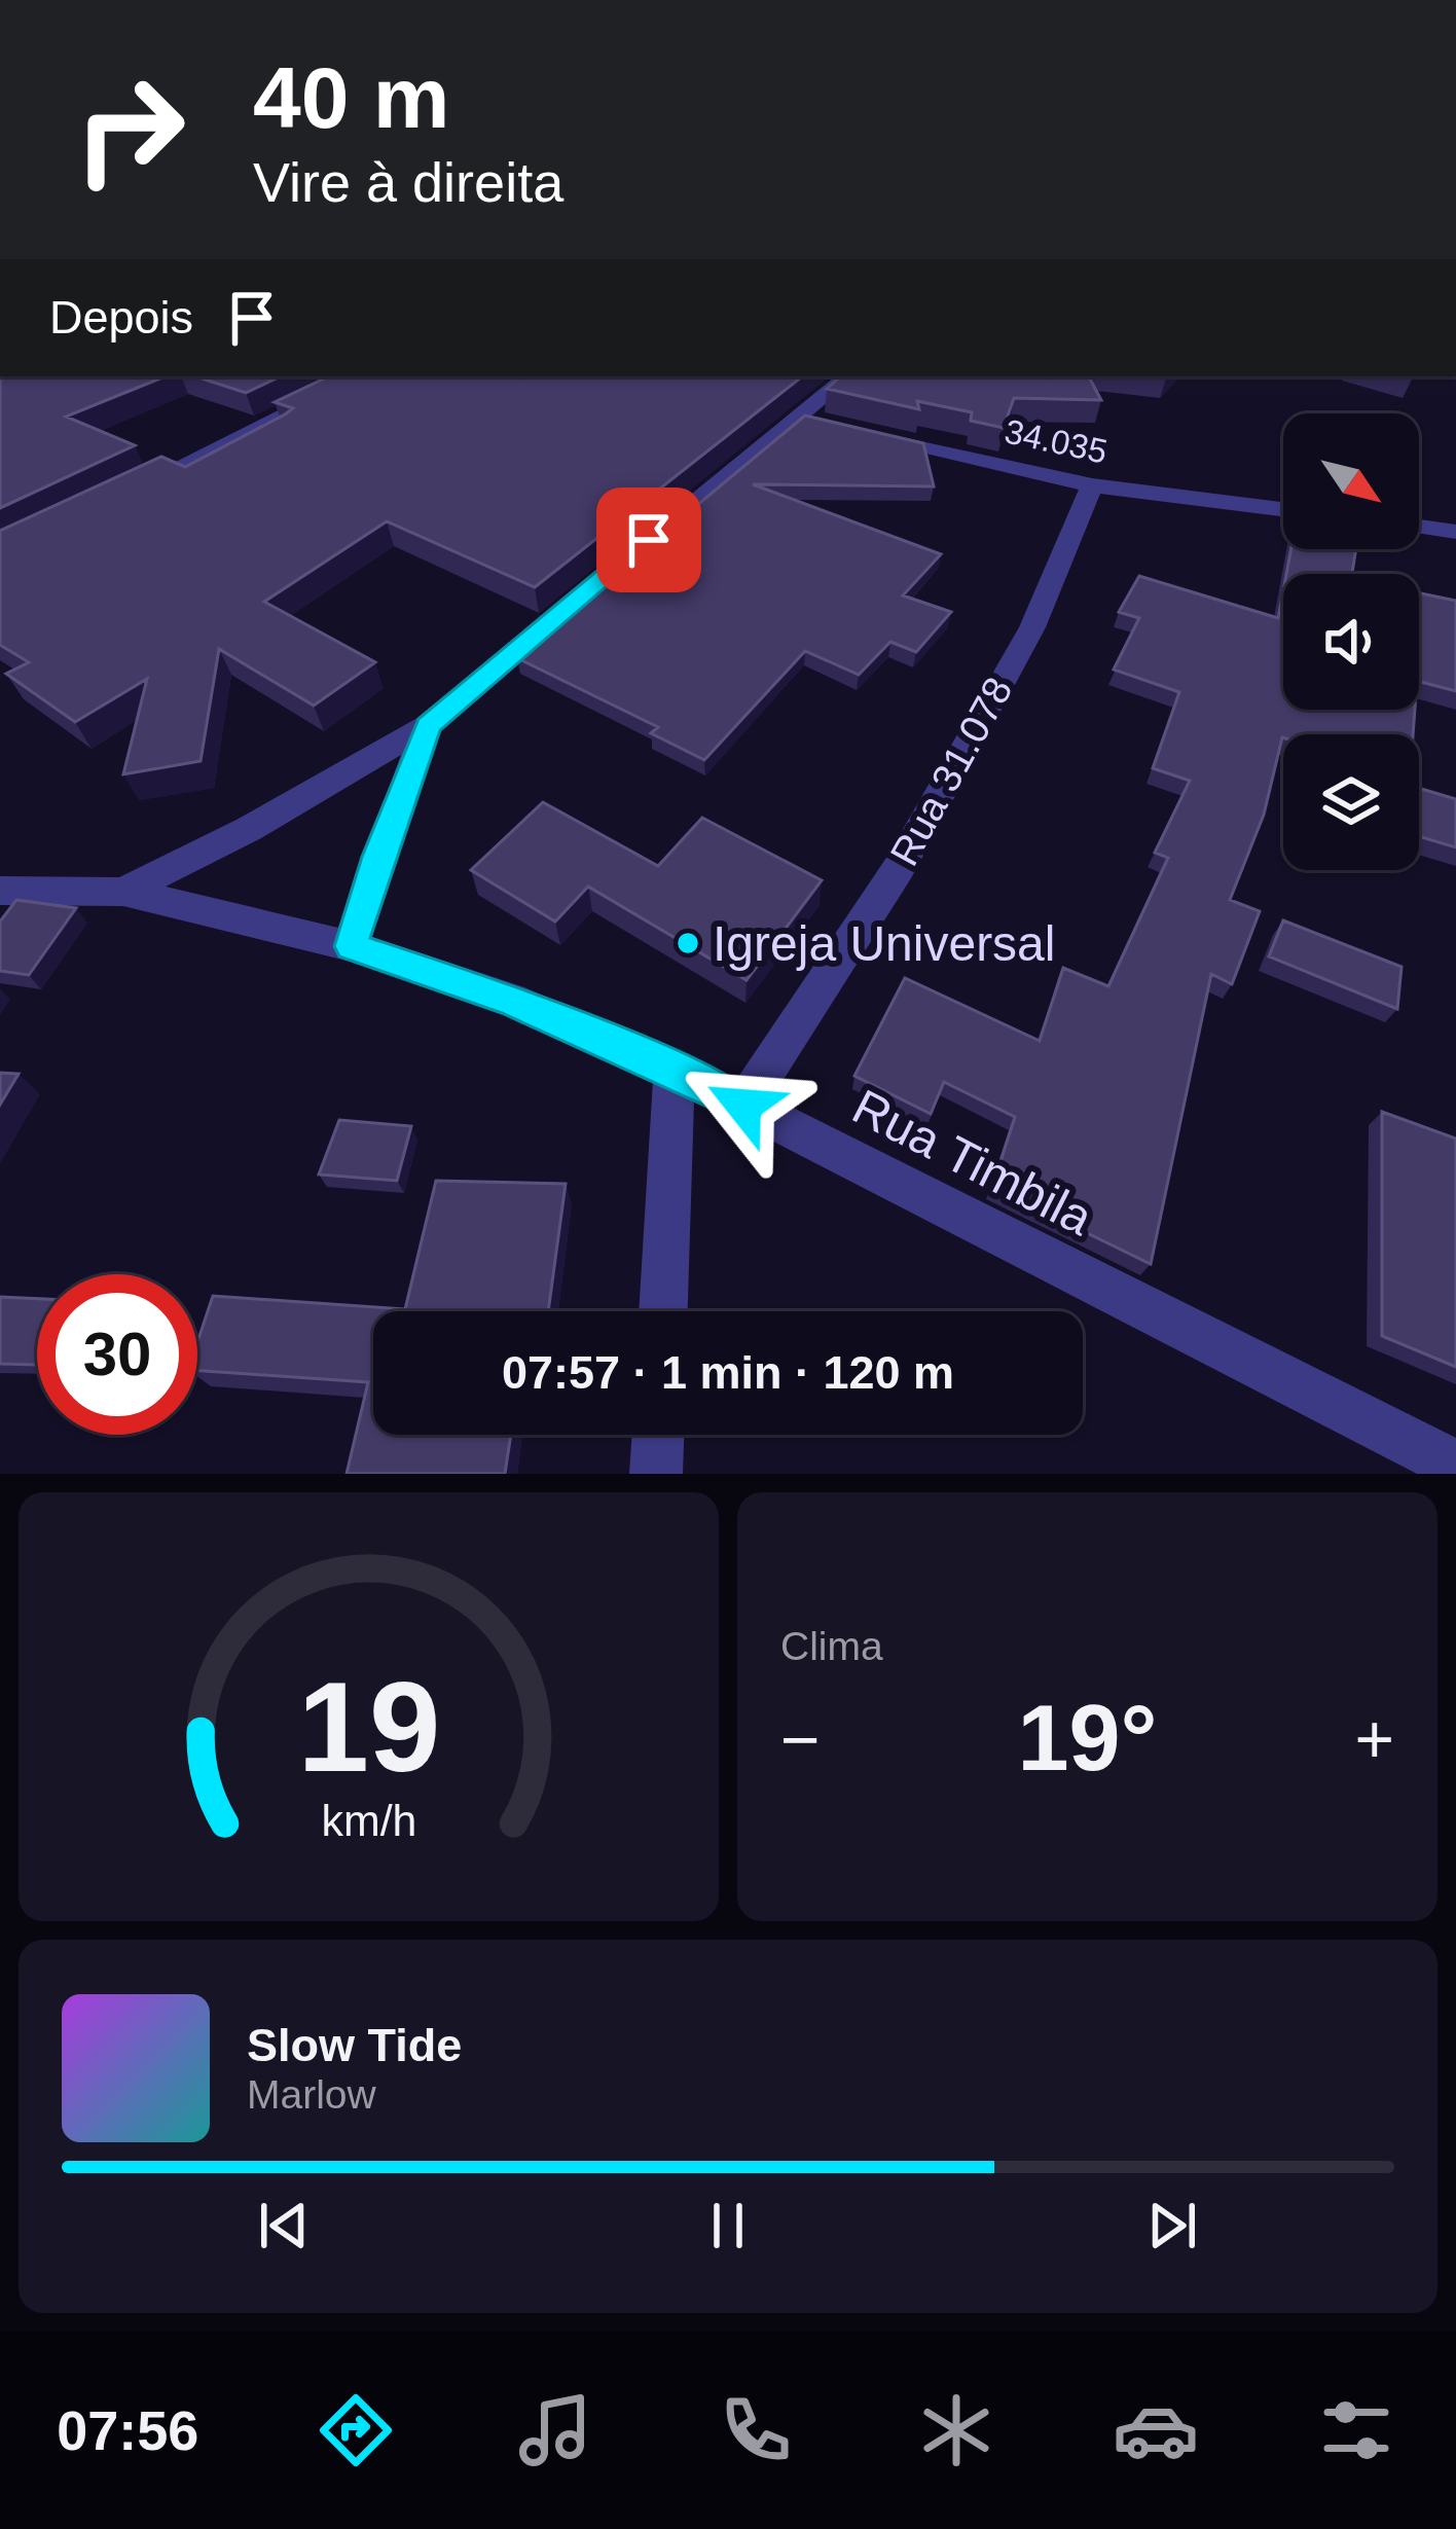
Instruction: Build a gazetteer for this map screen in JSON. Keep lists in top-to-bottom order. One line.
{"streets":{"street":["34.035","Rua 31.078","Rua Timbila"]},"crossings":[["34.035","Rua 31.078"],["Rua 31.078","Rua Timbila"]],"places":["Igreja Universal"],"north":"bottom right","page":{"turn":["40 m","Vire à direita"],"then":"Depois","limit":"30","trip":"07:57 · 1 min · 120 m","tile":"Clima","heat":["−","19°","+"],"song":["Slow Tide","Marlow"],"tabs":"07:56","gauge":["19","km/h"]}}
